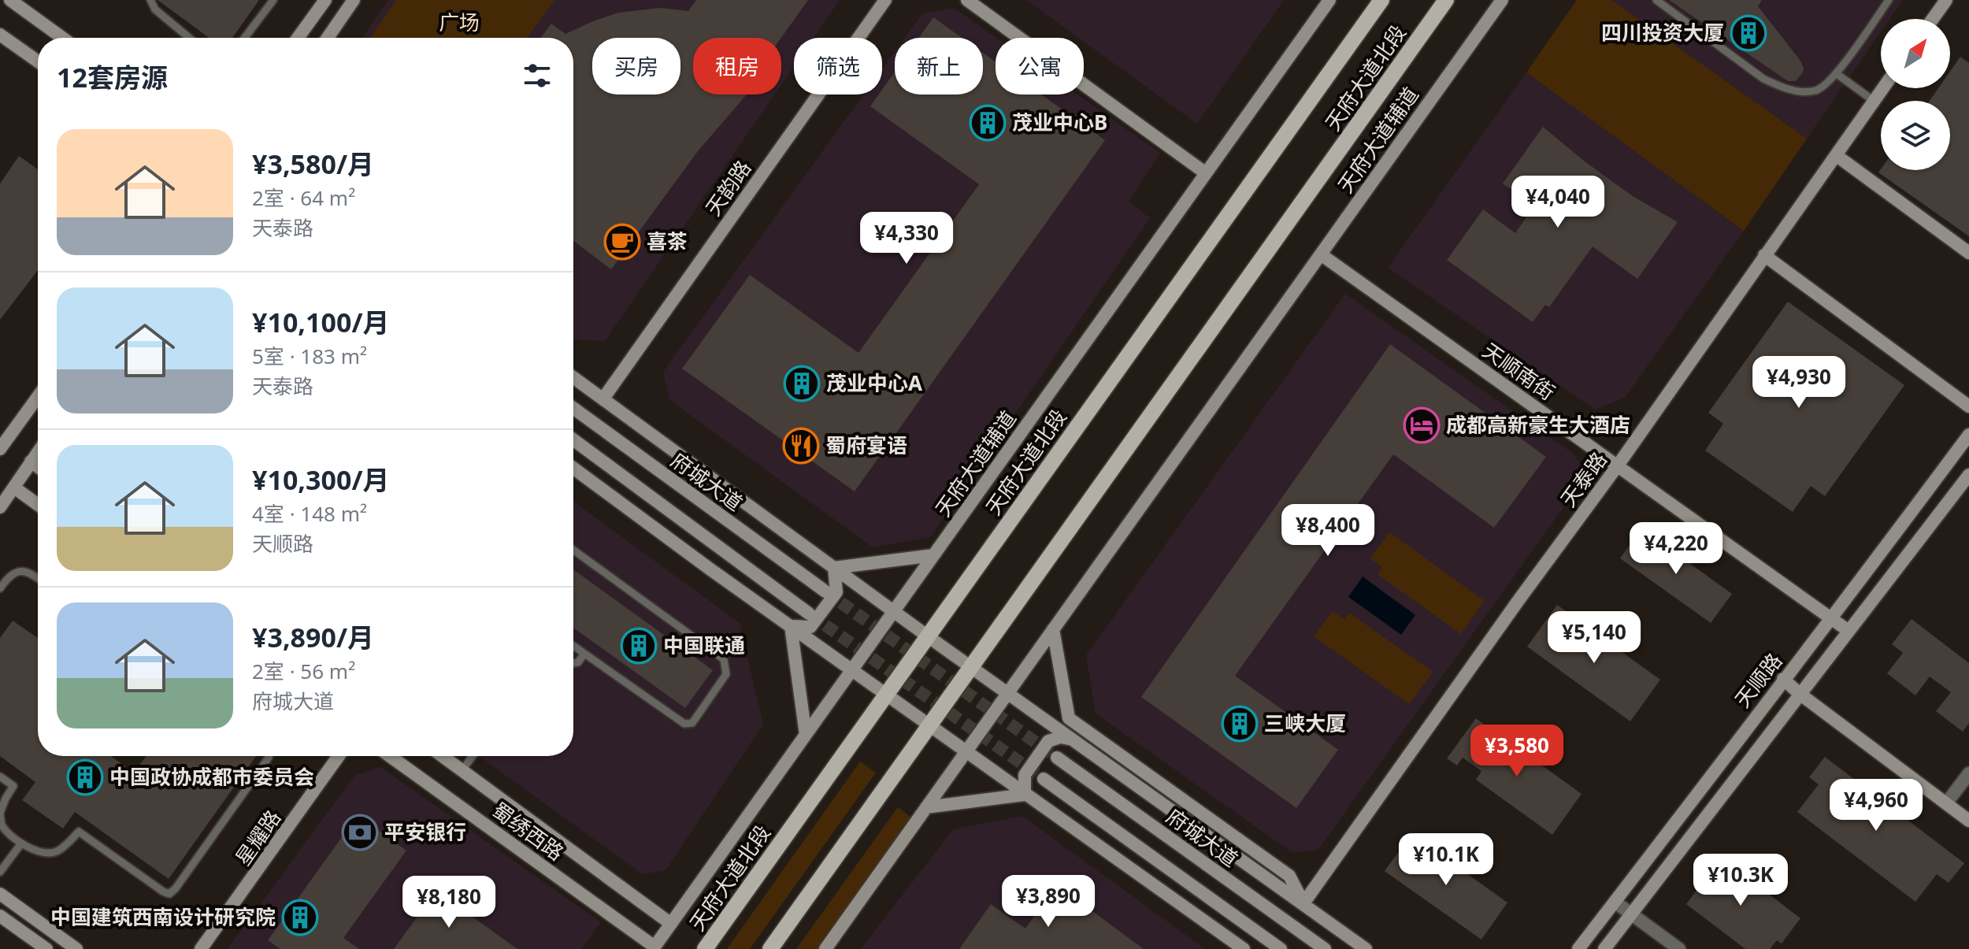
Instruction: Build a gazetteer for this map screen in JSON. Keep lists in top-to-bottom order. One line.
{"streets":{"main road":["天府大道北段"],"street":["天府大道辅道","天韵路","天顺南街","天泰路","府城大道","天顺路","蜀绣西路","星耀路"]},"crossings":[["天府大道辅道","天顺南街"],["天府大道辅道","蜀绣西路"],["天顺南街","天泰路"],["天顺南街","天顺路"]],"parks":["广场"],"places":{"building":["四川投资大厦","茂业中心B","茂业中心A","中国联通","三峡大厦","中国政协成都市委员会","中国建筑西南设计研究院"],"cafe":["喜茶"],"hotel":["成都高新豪生大酒店"],"restaurant":["蜀府宴语"],"bank":["平安银行"]},"north":"top right","page":{"chip":["买房","租房","筛选","新上","公寓"],"heading":"12套房源","list":[{"name":"¥3,580/月","note":"2室 · 64 m² · 天泰路"},{"name":"¥10,100/月","note":"5室 · 183 m² · 天泰路"},{"name":"¥10,300/月","note":"4室 · 148 m² · 天顺路"},{"name":"¥3,890/月","note":"2室 · 56 m² · 府城大道"}],"price":["¥4,040","¥4,330","¥4,930","¥8,400","¥4,220","¥5,140","¥3,580","¥4,960","¥10.1K","¥10.3K","¥3,890","¥8,180"]}}
